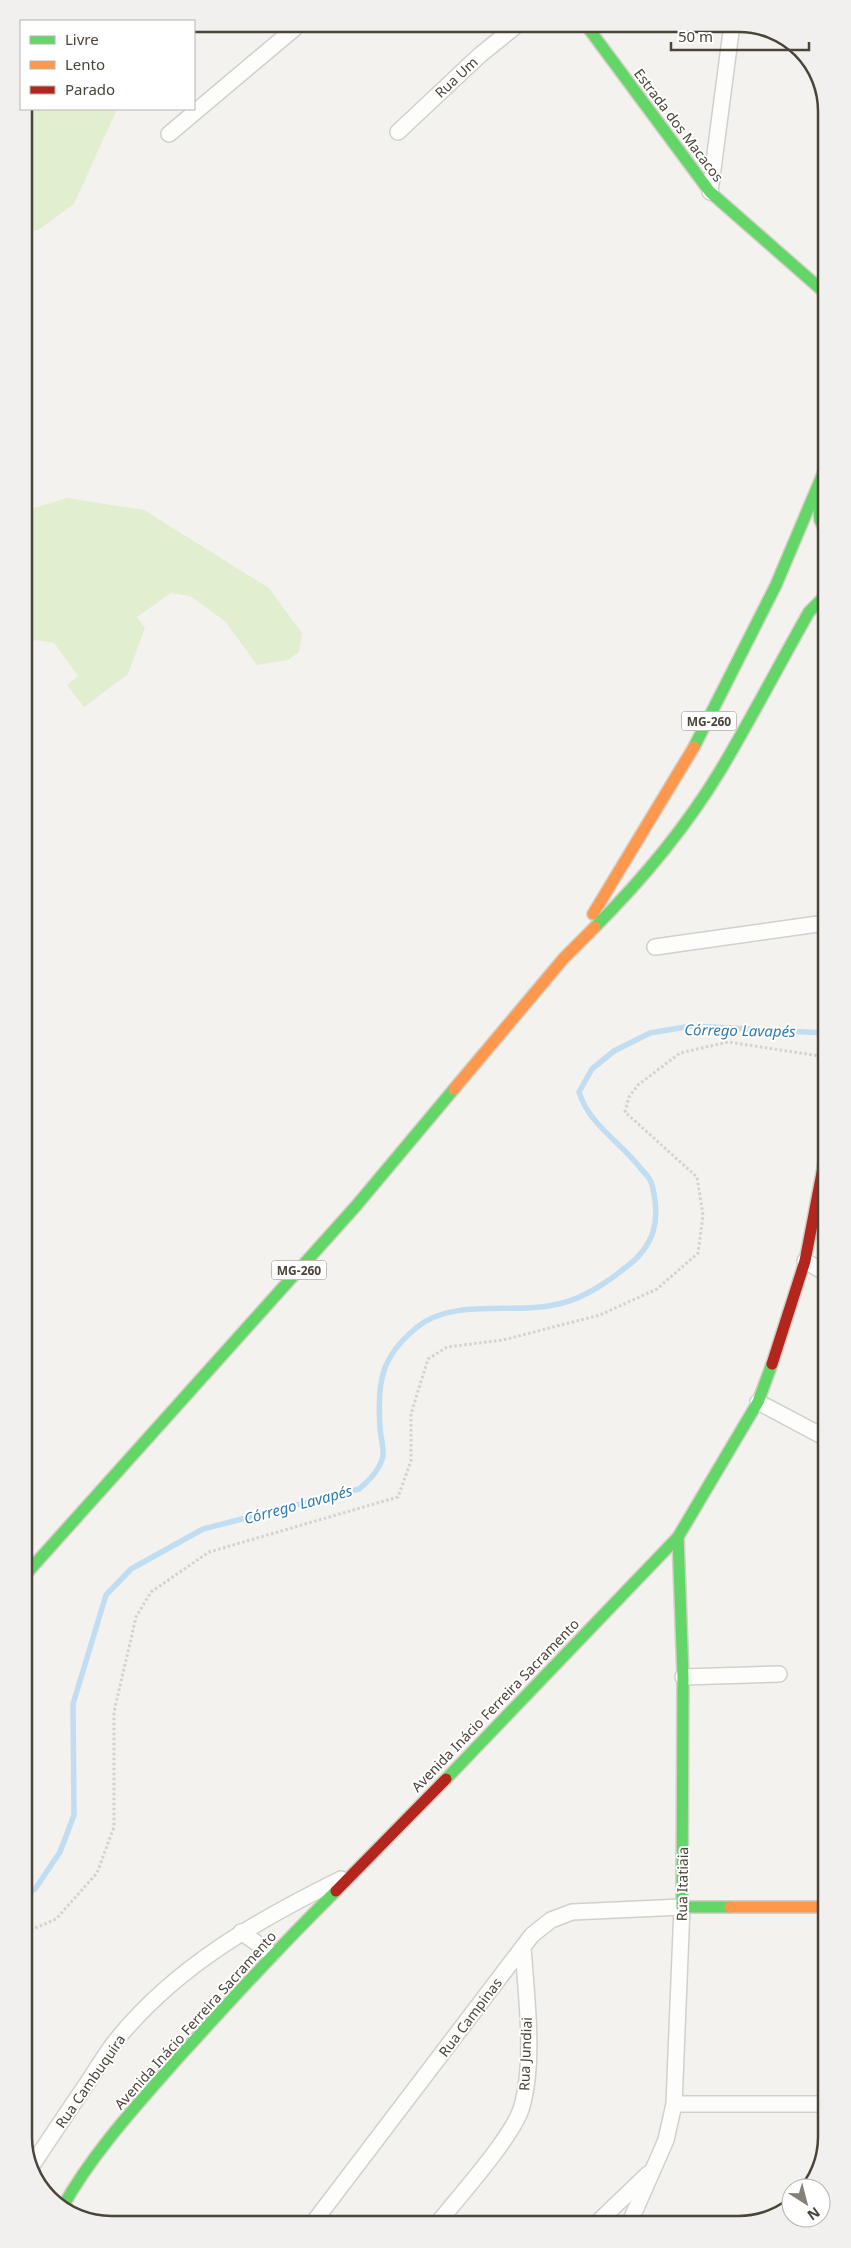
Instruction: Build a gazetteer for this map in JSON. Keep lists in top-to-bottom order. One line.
{"streets":{"main road":["Estrada dos Macacos","MG-260","Avenida Inácio Ferreira Sacramento","Rua Itatiaia"],"street":["Rua Um","Rua Campinas","Rua Jundiai","Rua Cambuquira"]},"crossings":[["Avenida Inácio Ferreira Sacramento","Rua Itatiaia"],["Avenida Inácio Ferreira Sacramento","Rua Cambuquira"],["Rua Itatiaia","Rua Campinas"],["Rua Campinas","Rua Jundiai"]],"water":["Córrego Lavapés"],"legend":["Livre","Lento","Parado"],"scale_bar":"50 m","north":"bottom right"}
